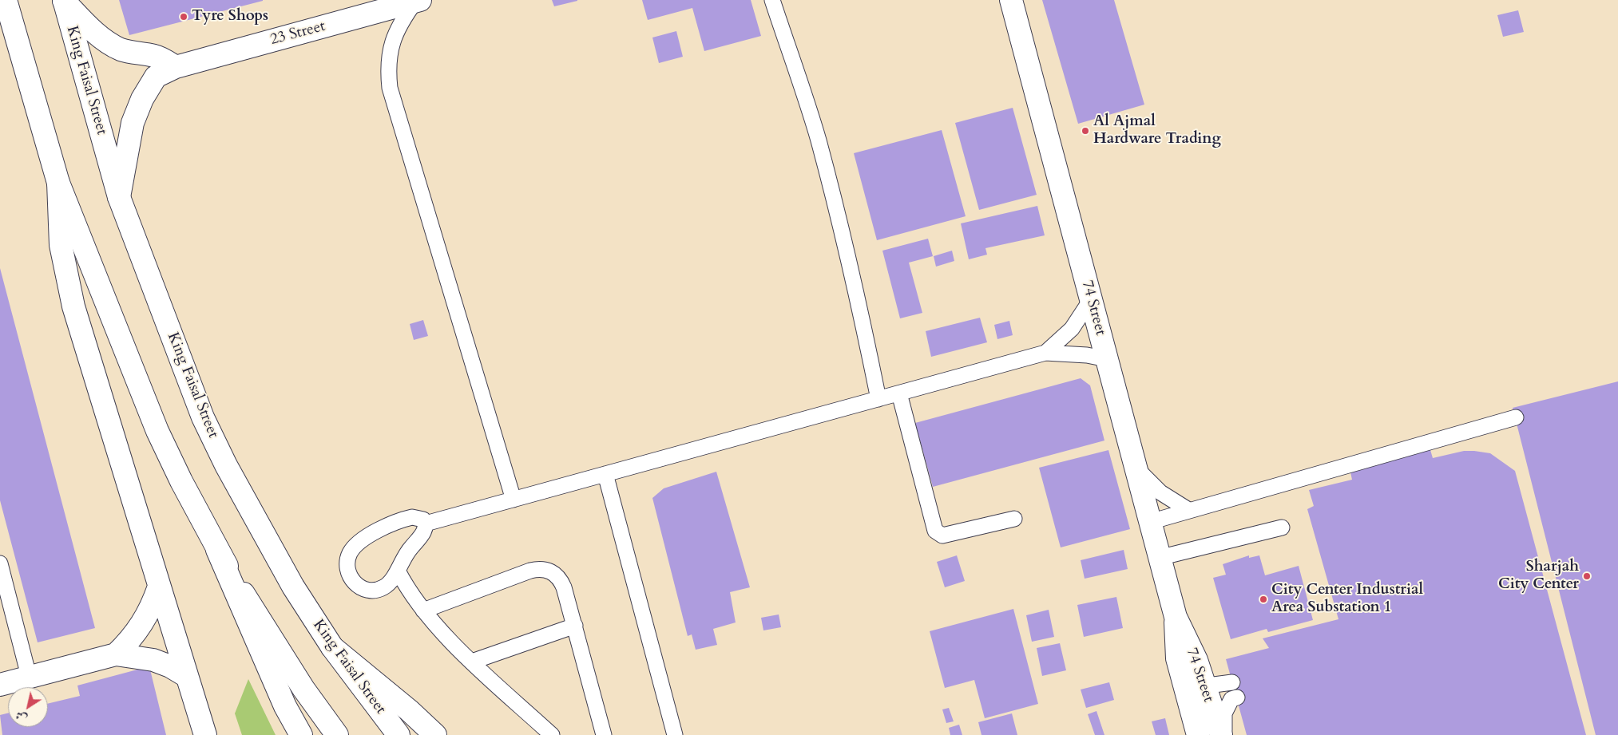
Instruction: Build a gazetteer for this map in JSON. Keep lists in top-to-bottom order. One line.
{"streets":{"main road":["23 Street","King Faisal Street","74 Street"]},"crossings":[["23 Street","King Faisal Street"]],"places":["Tyre Shops","Al Ajmal Hardware Trading","Sharjah City Center","City Center Industrial Area Substation 1"],"north":"bottom left"}
